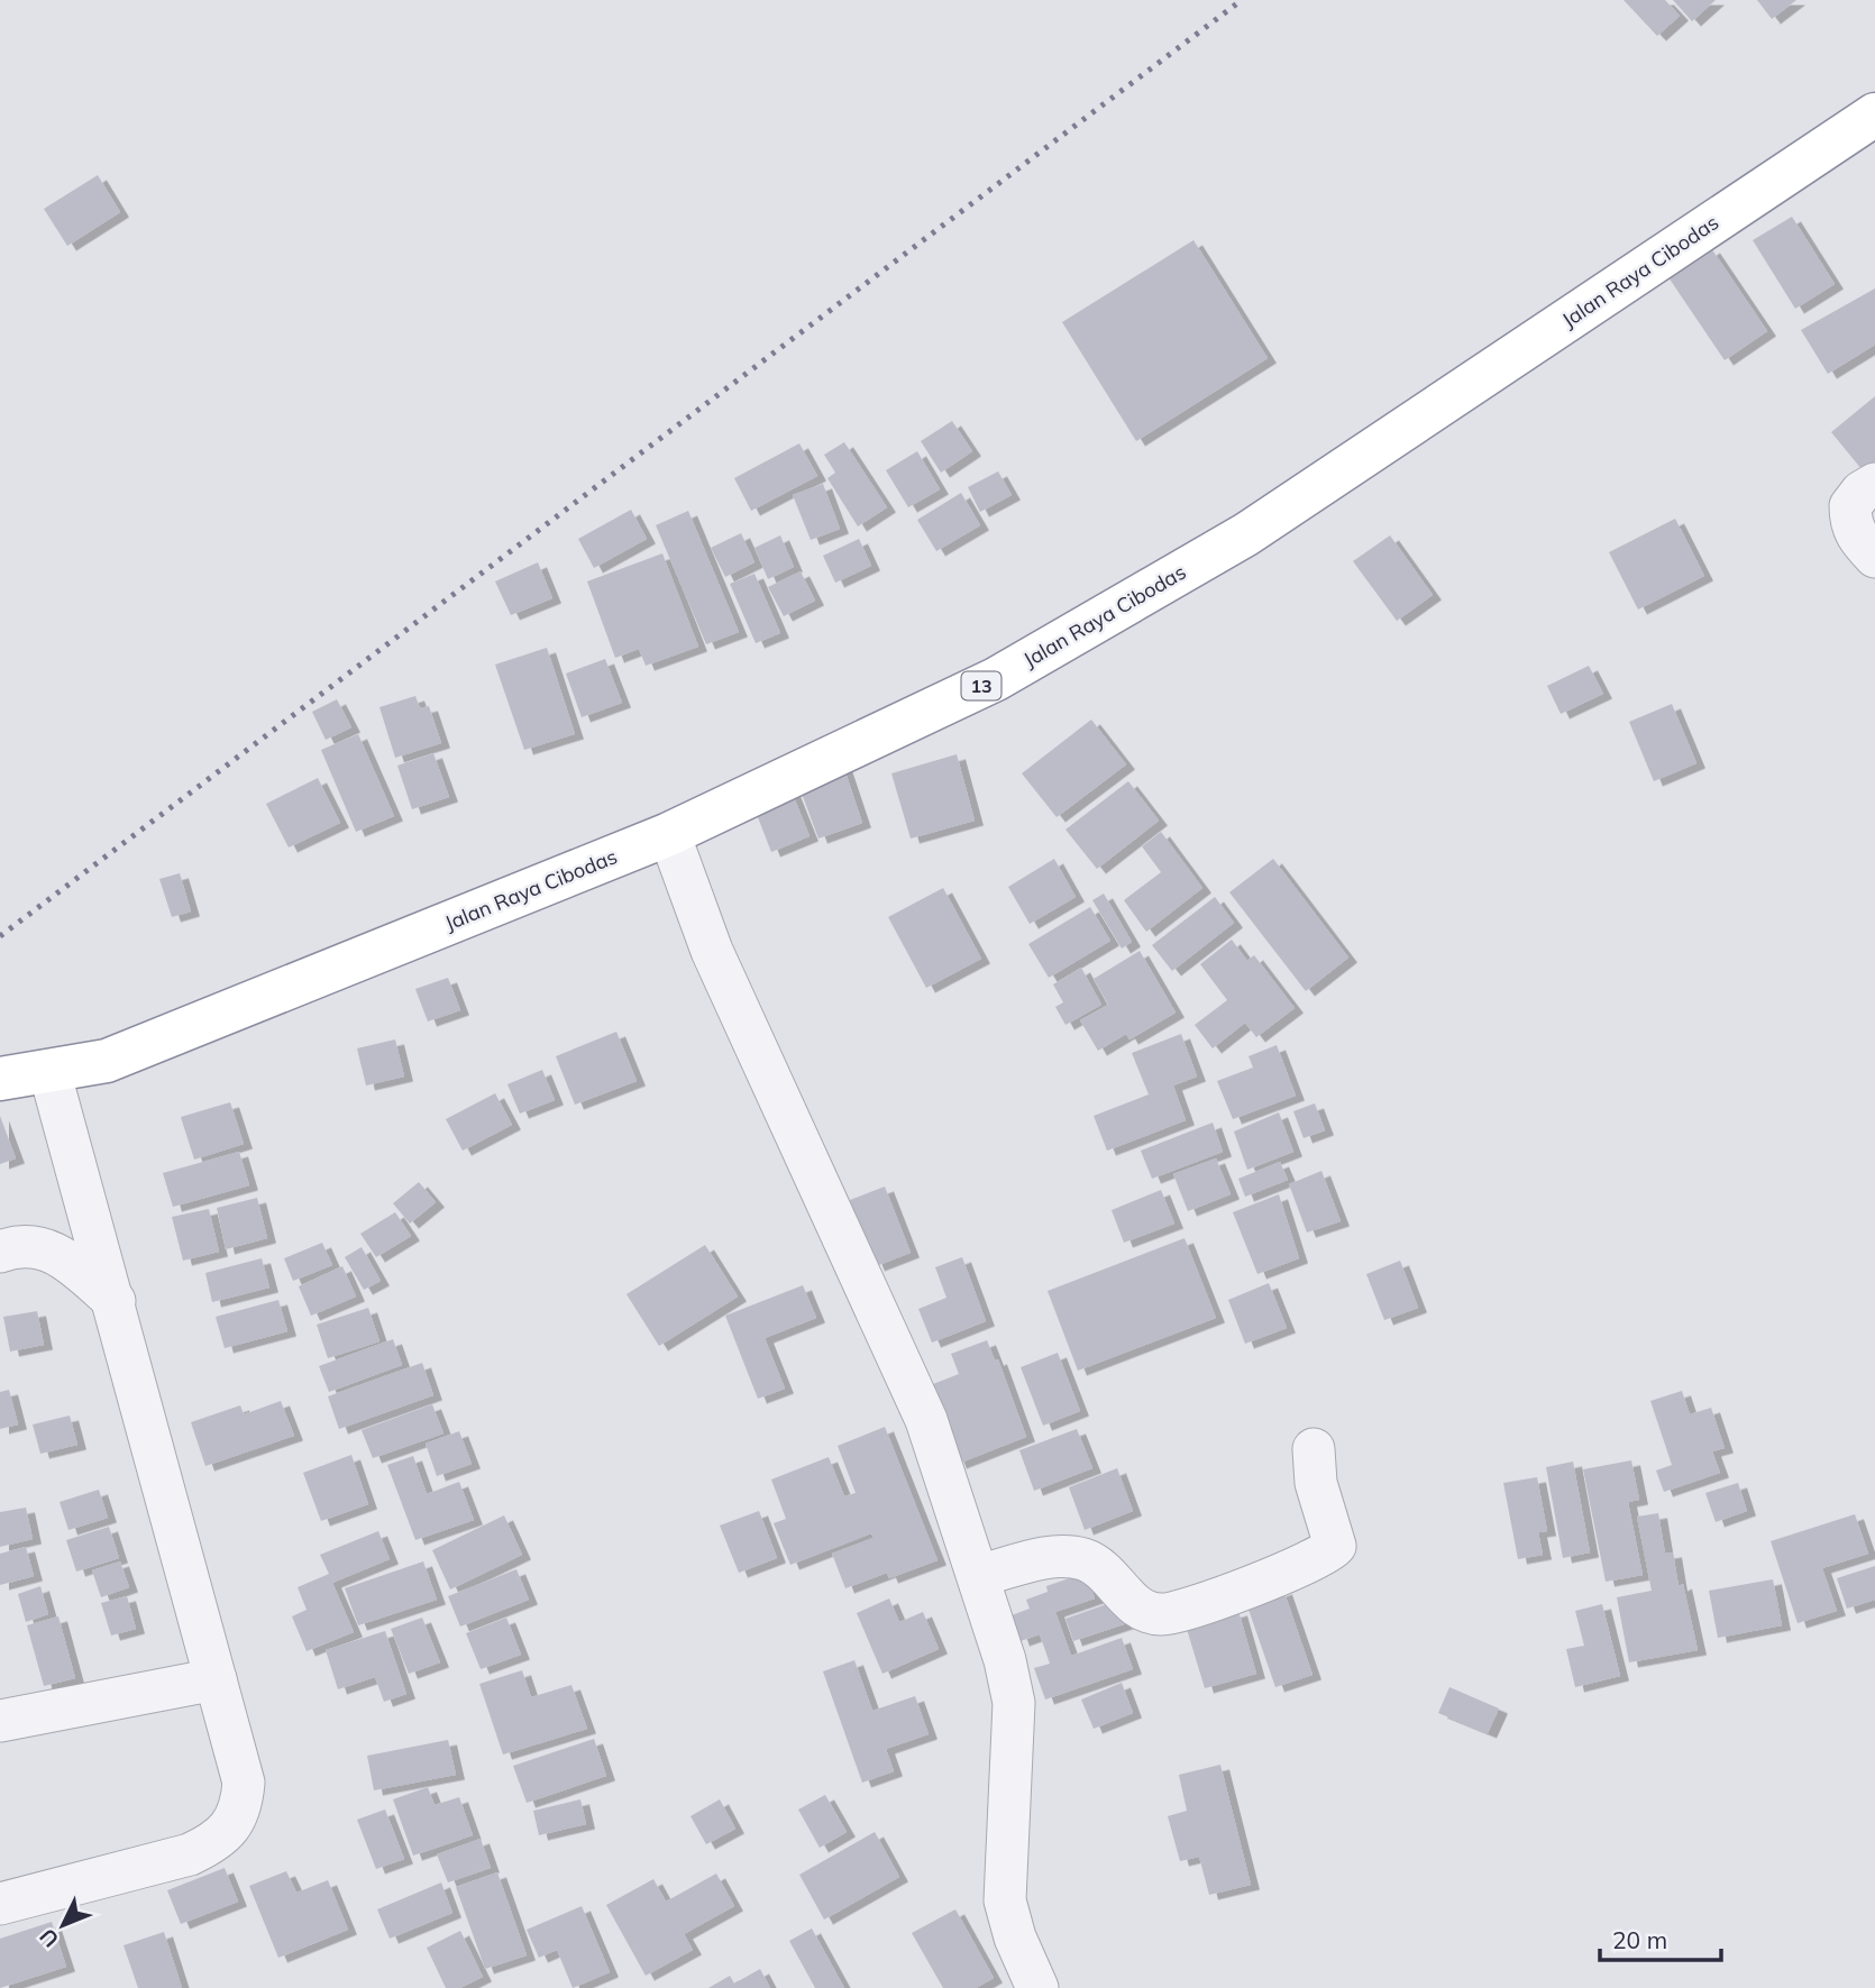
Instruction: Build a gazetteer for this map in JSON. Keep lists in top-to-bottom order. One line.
{"streets":{"highway":["Jalan Raya Cibodas","13"]},"scale_bar":"20 m","north":"bottom left"}
